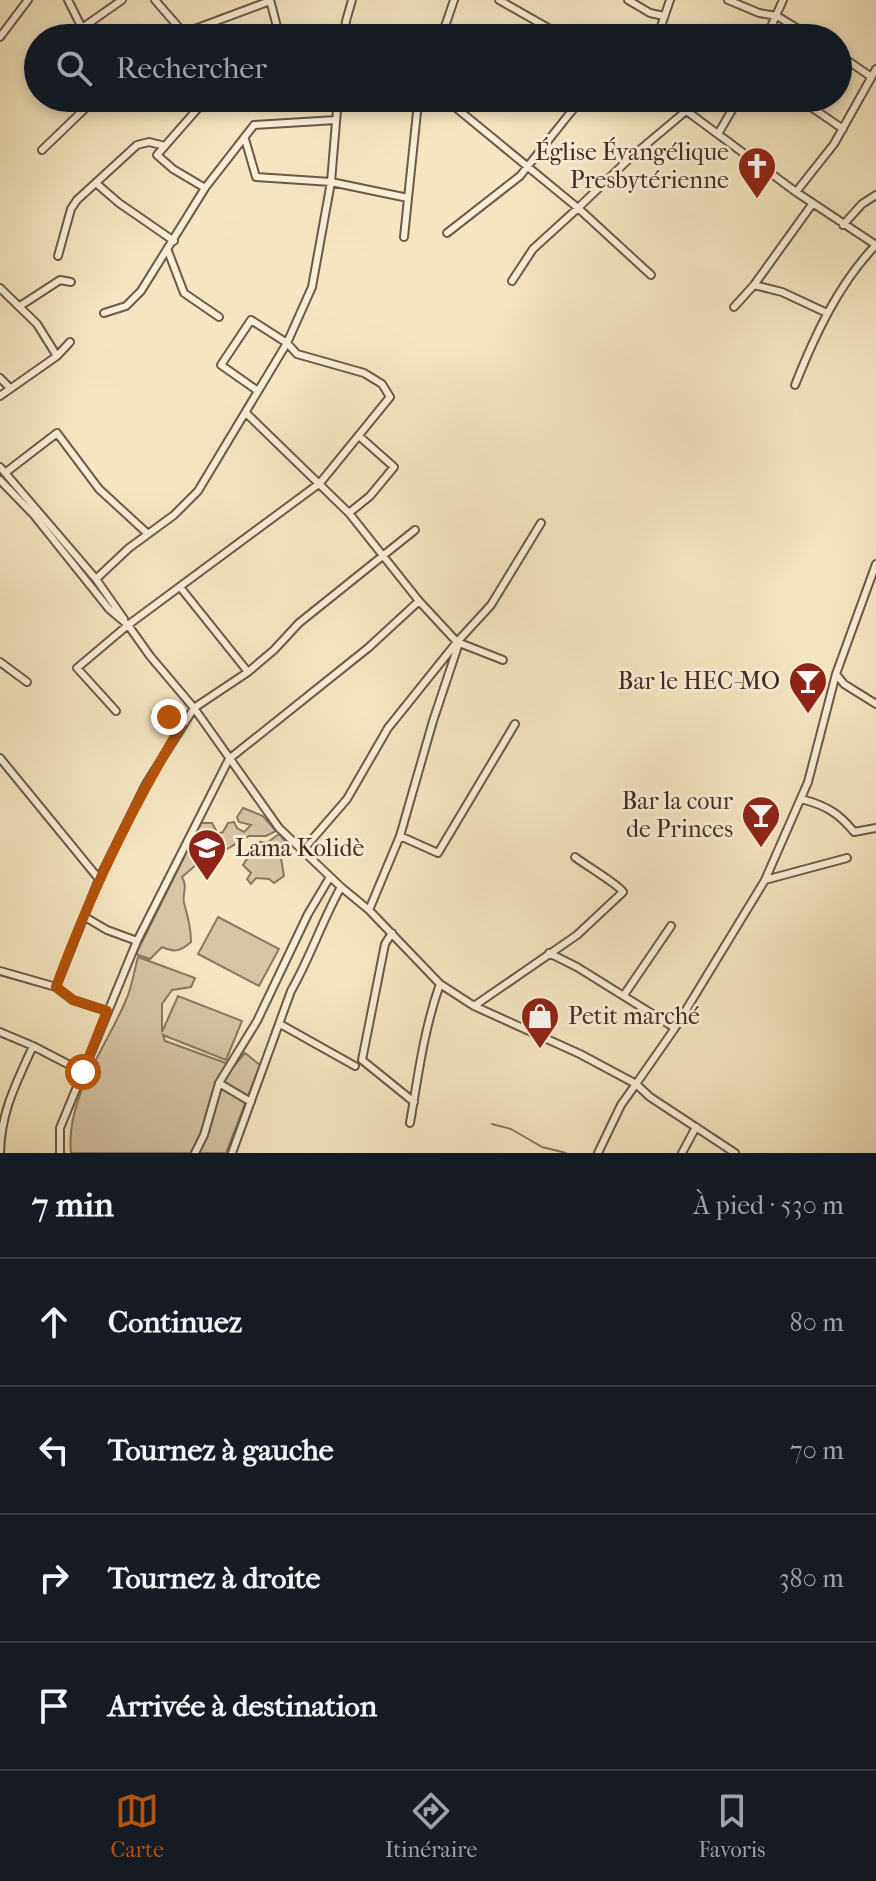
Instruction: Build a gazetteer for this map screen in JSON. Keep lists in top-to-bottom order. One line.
{"places":{"church":["Église Évangélique Presbytérienne"],"bar":["Bar le HEC-MO","Bar la cour de Princes"],"school or university":["Lama Kolidè"],"shop":["Petit marché"]},"page":{"search":"Rechercher","heading":["7 min","À pied · 530 m"],"list":[["Continuez","80 m"],["Tournez à gauche","70 m"],["Tournez à droite","380 m"],"Arrivée à destination"],"nav":["Carte","Itinéraire","Favoris"]}}
